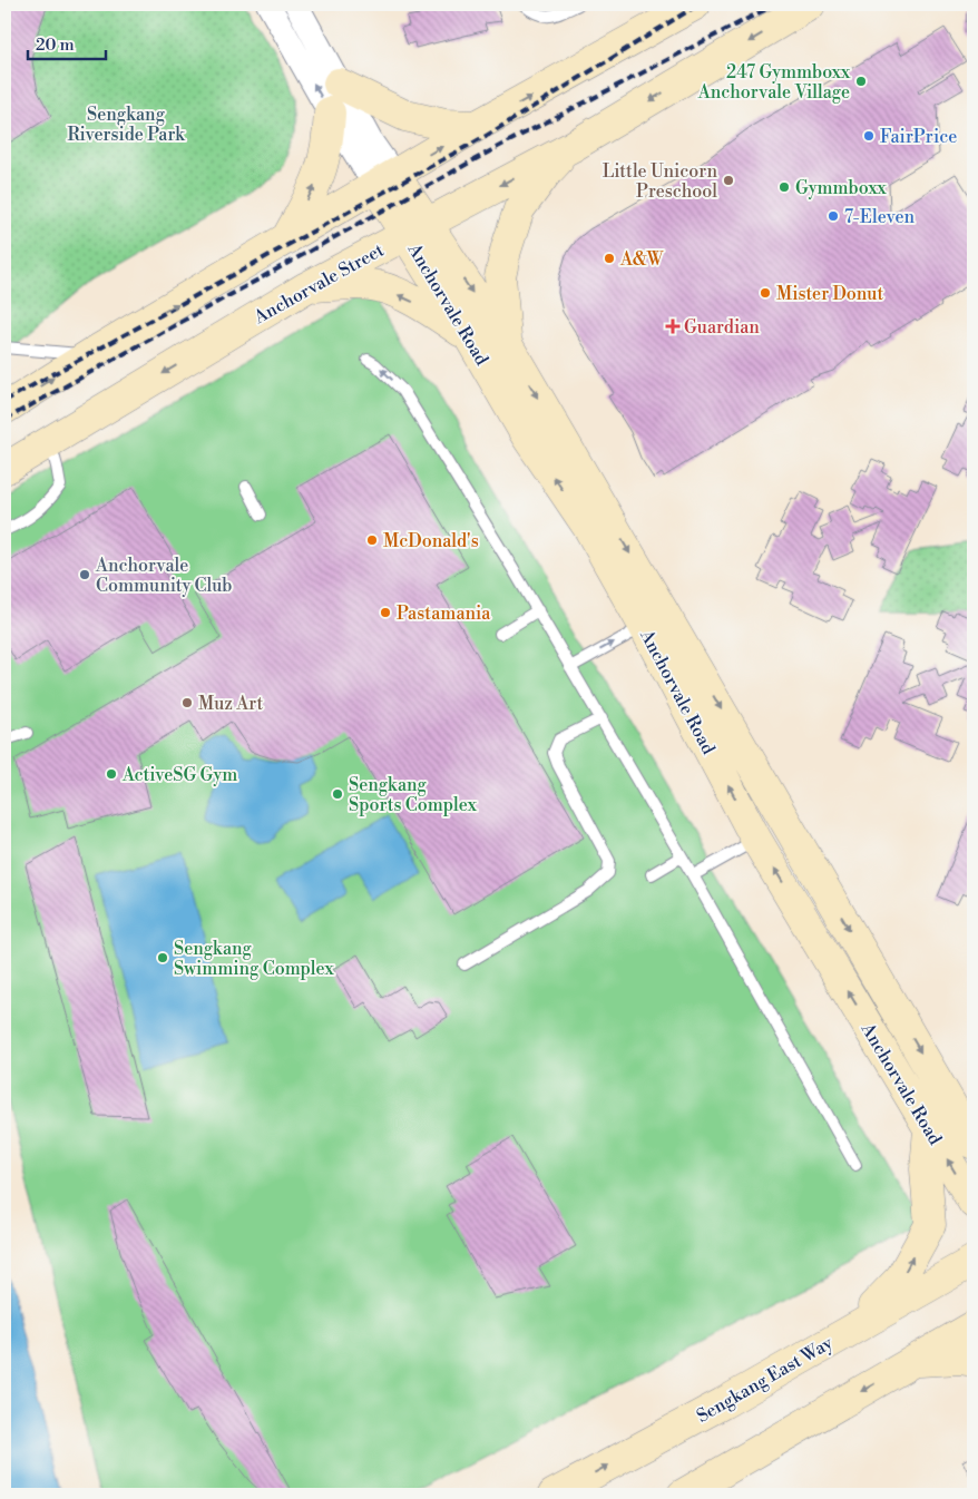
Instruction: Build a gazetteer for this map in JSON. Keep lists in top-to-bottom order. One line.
{"streets":{"street":["Anchorvale Street","Anchorvale Road","Sengkang East Way"]},"crossings":[["Anchorvale Street","Anchorvale Road"]],"parks":["Sengkang Riverside Park"],"places":{"other":["247 Gymmboxx Anchorvale Village","FairPrice","Little Unicorn Preschool","Gymmboxx","7-Eleven","A&W","Mister Donut","McDonald's","Anchorvale Community Club","Pastamania","Muz Art","ActiveSG Gym","Sengkang Sports Complex","Sengkang Swimming Complex"],"health":["Guardian"]},"scale_bar":"20 m"}
